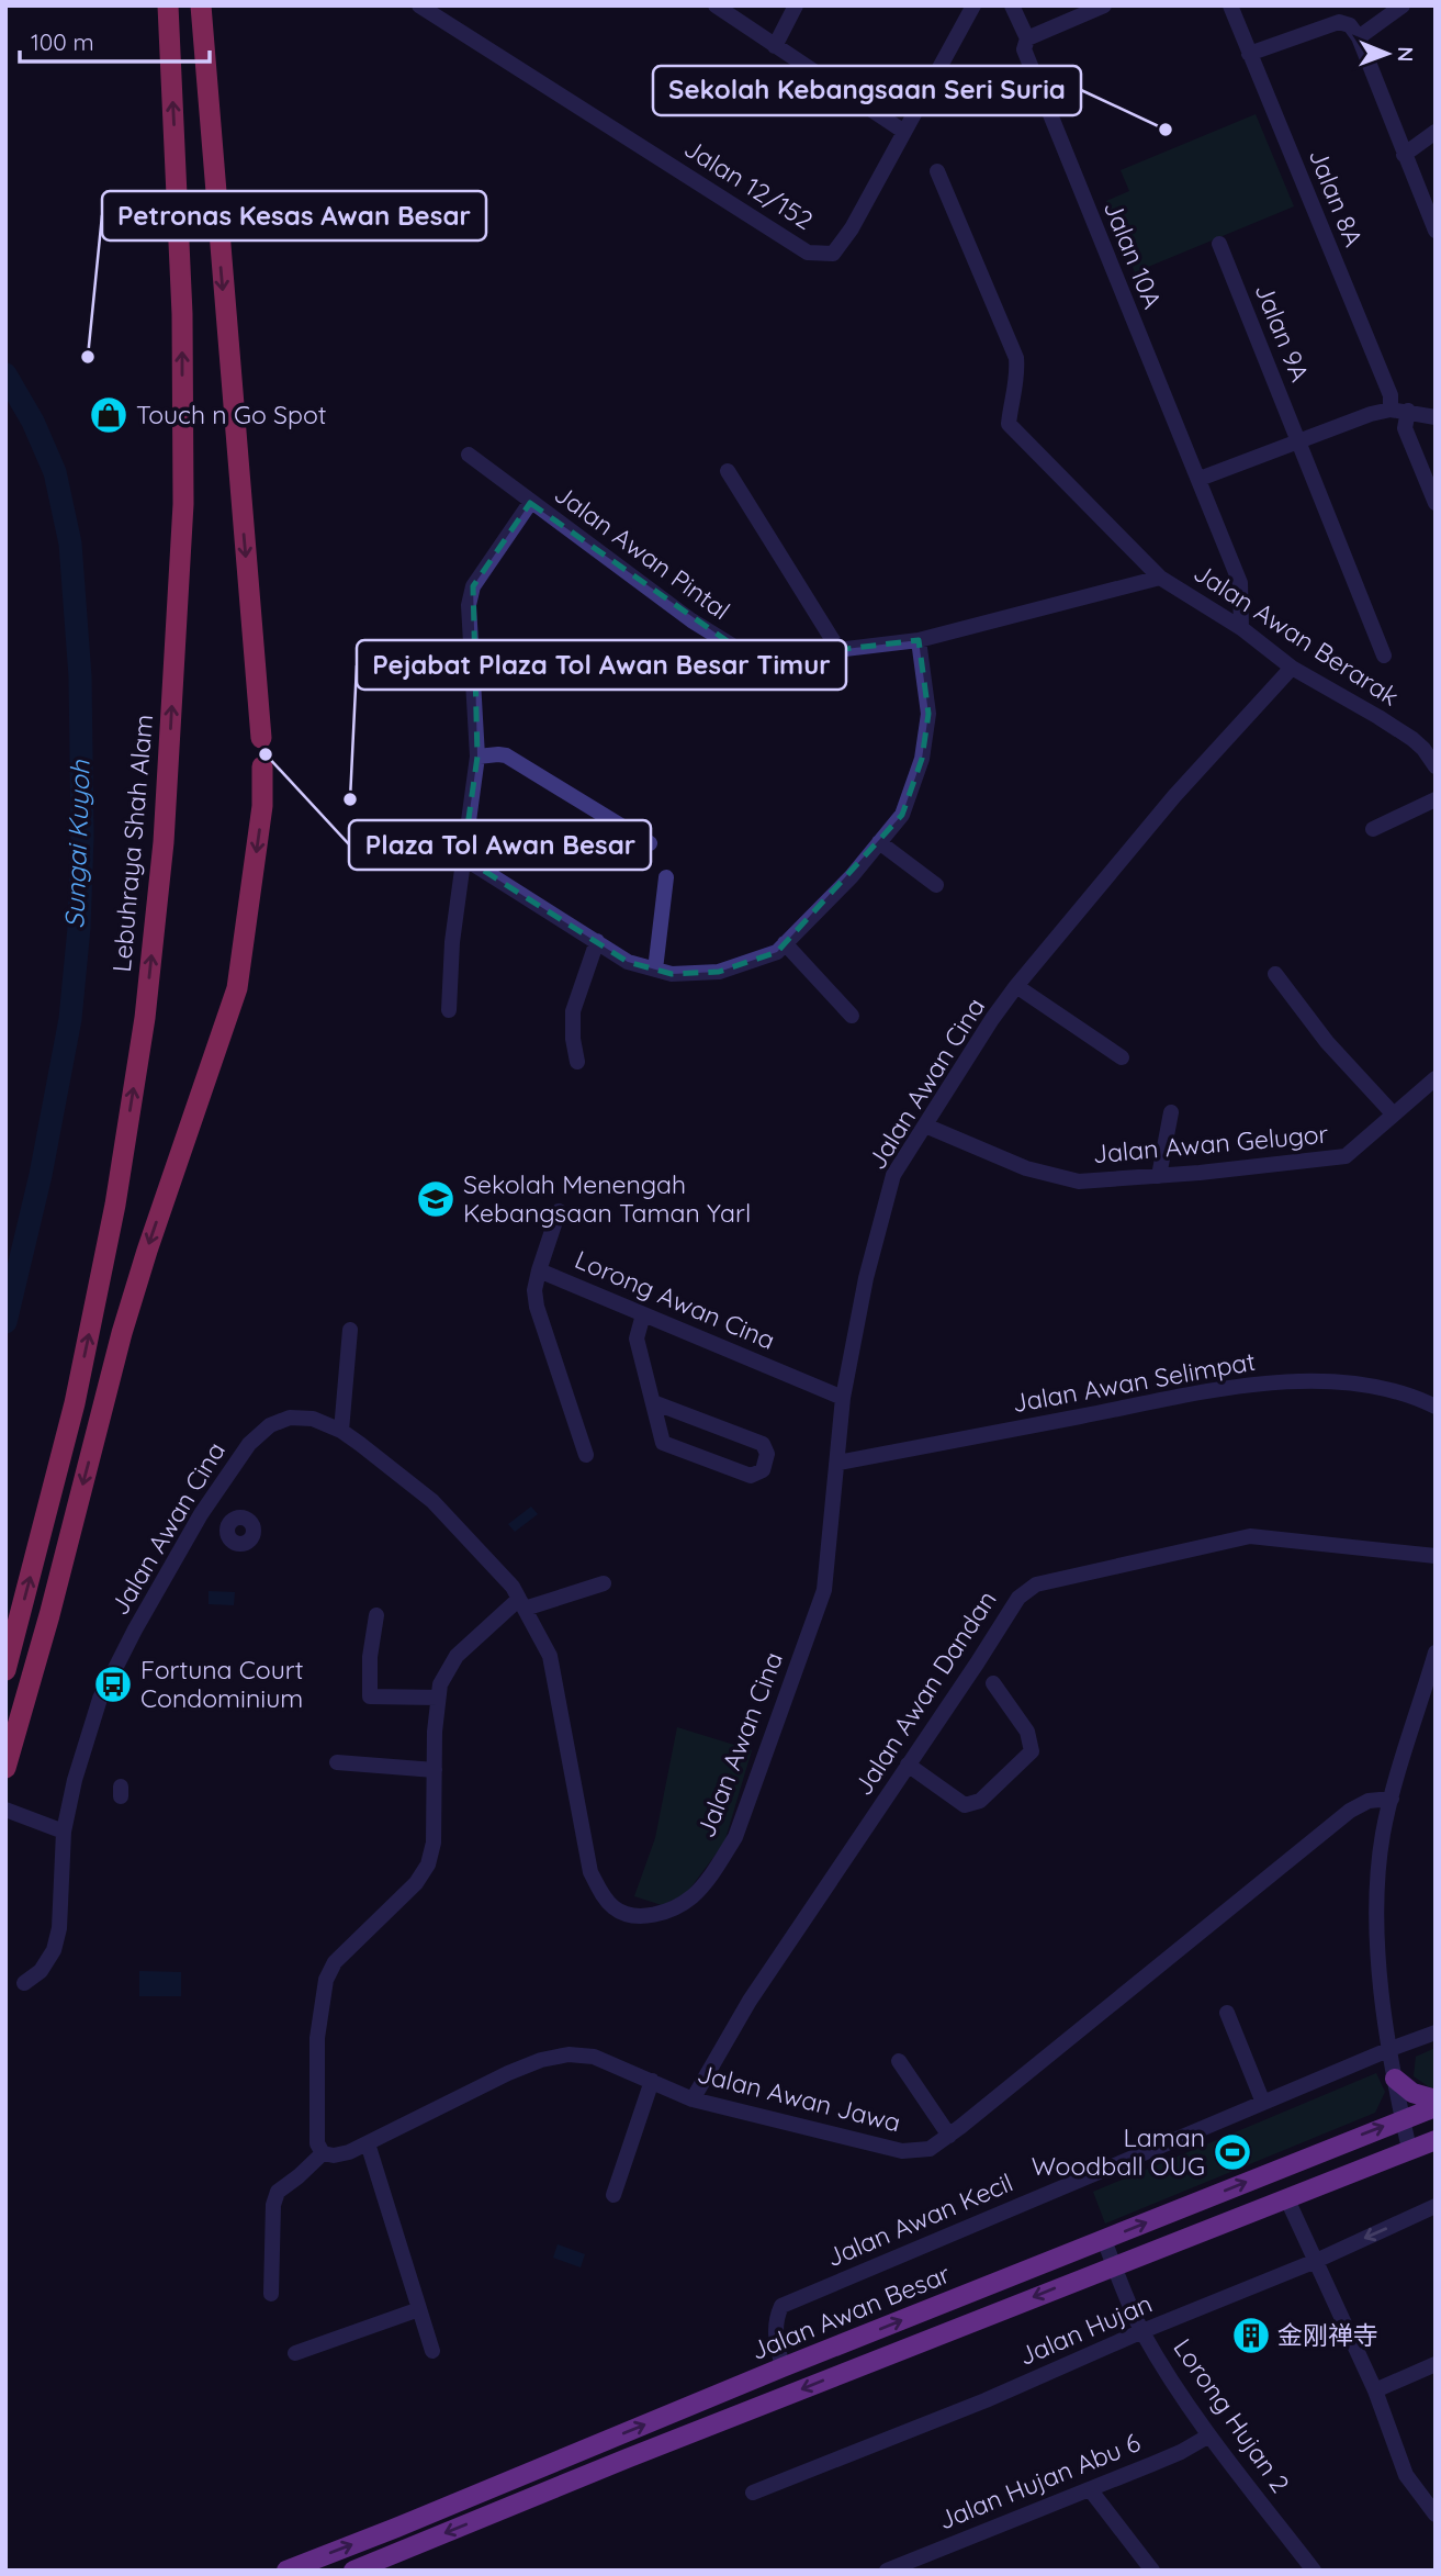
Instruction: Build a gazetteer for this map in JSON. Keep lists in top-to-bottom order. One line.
{"streets":{"highway":["Lebuhraya Shah Alam"],"main road":["Jalan Awan Besar"],"street":["Jalan 12/152","Jalan 8A","Jalan 10A","Jalan 9A","Jalan Awan Pintal","Jalan Awan Berarak","Jalan Awan Cina","Jalan Awan Gelugor","Lorong Awan Cina","Jalan Awan Selimpat","Jalan Awan Dandan","Jalan Awan Jawa","Jalan Awan Kecil","Jalan Hujan","Lorong Hujan 2","Jalan Hujan Abu 6"]},"crossings":[["Jalan 10A","Jalan Awan Berarak"],["Jalan Awan Pintal","Jalan Awan Berarak"],["Jalan Awan Berarak","Jalan Awan Cina"],["Jalan Awan Cina","Jalan Awan Gelugor"],["Jalan Awan Cina","Lorong Awan Cina"],["Jalan Awan Cina","Jalan Awan Selimpat"],["Jalan Awan Dandan","Jalan Awan Jawa"],["Jalan Awan Kecil","Jalan Awan Besar"],["Jalan Awan Besar","Lorong Hujan 2"],["Jalan Hujan","Lorong Hujan 2"],["Lorong Hujan 2","Jalan Hujan Abu 6"]],"water":["Sungai Kuyoh"],"places":{"other":["Sekolah Kebangsaan Seri Suria","Petronas Kesas Awan Besar","Plaza Tol Awan Besar","Pejabat Plaza Tol Awan Besar Timur"],"shop":["Touch n Go Spot"],"school or university":["Sekolah Menengah Kebangsaan Taman Yarl"],"bus stop":["Fortuna Court Condominium"],"sports":["Laman Woodball OUG"],"building":["金刚禅寺"]},"scale_bar":"100 m","north":"right"}
